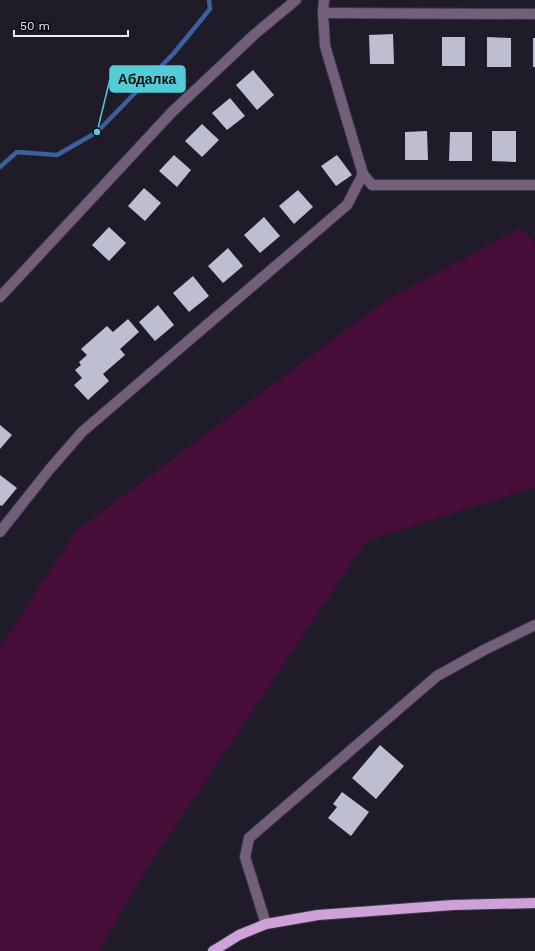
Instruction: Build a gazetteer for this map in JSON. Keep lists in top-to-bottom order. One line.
{"places":["Абдалка"],"scale_bar":"50 m"}
